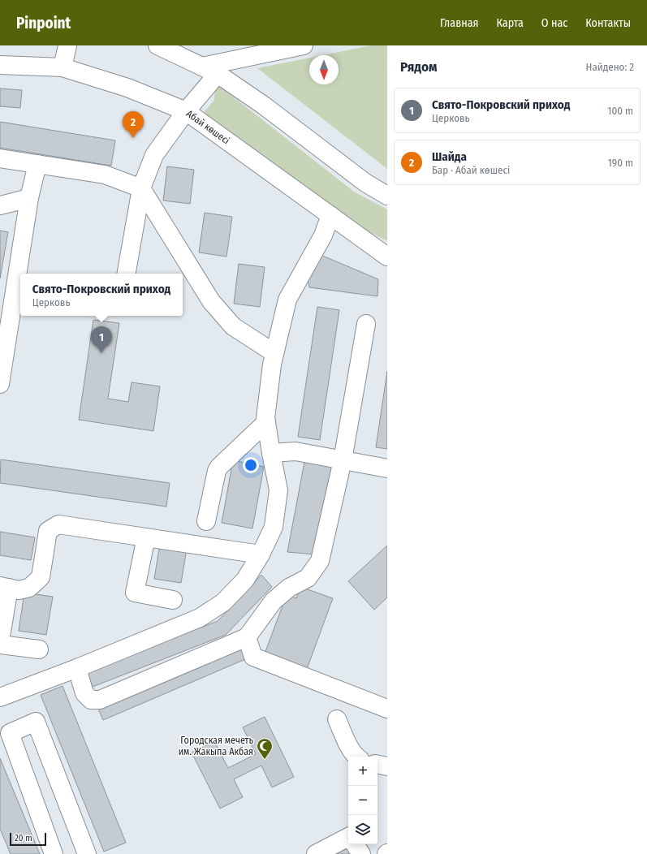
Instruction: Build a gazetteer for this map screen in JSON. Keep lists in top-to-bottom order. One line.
{"streets":{"street":["Абай көшесі"]},"places":{"mosque":["Городская мечеть им. Жакыпа Акбая"]},"scale_bar":"20 m","north":"bottom","page":{"header":"Pinpoint","nav":["Главная","Карта","О нас","Контакты"],"heading":["Рядом","Найдено: 2"],"list":[{"mark":"1","name":"Свято-Покровский приход","note":"Церковь","value":"100 m"},{"mark":"2","name":"Шайда","note":"Бар · Абай көшесі","value":"190 m"}],"pins":["2","1"],"popup":["Свято-Покровский приход","Церковь"],"map_buttons":["+","−"],"scale":"20 m"}}
